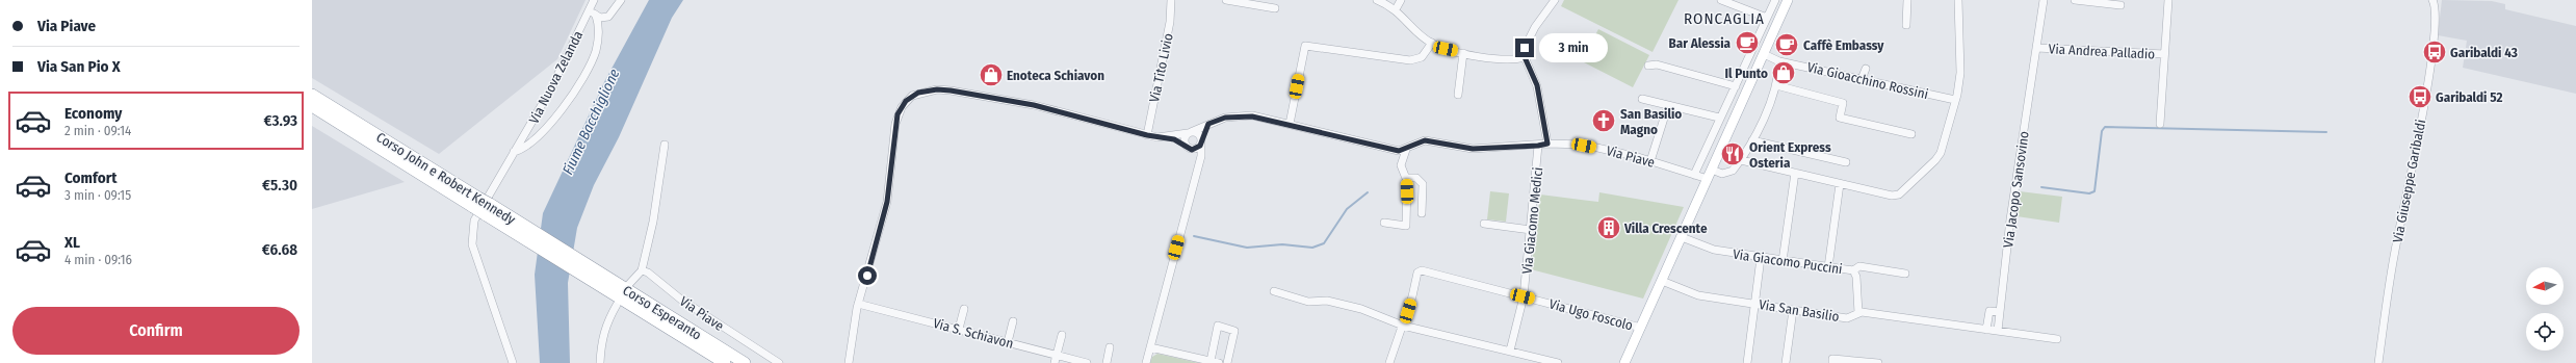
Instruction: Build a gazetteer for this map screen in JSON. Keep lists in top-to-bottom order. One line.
{"streets":{"highway":["Corso John e Robert Kennedy","Corso Esperanto"],"street":["Via Andrea Palladio","Via Tito Livio","Via Nuova Zelanda","Via Gioacchino Rossini","Via Piave","Via Giuseppe Garibaldi","Via Jacopo Sansovino","Via Giacomo Medici","Via Giacomo Puccini","Via San Basilio","Via Ugo Foscolo","Via S. Schiavon"]},"crossings":[["Via Andrea Palladio","Via Jacopo Sansovino"],["Via Piave","Via Giacomo Medici"],["Corso John e Robert Kennedy","Corso Esperanto"],["Via Jacopo Sansovino","Via San Basilio"],["Via Giacomo Medici","Via Ugo Foscolo"],["Via Giacomo Puccini","Via San Basilio"]],"districts":["RONCAGLIA"],"water":["Fiume Bacchiglione"],"places":{"cafe":["Bar Alessia","Caffè Embassy"],"bus stop":["Garibaldi 43","Garibaldi 52"],"shop":["Il Punto","Enoteca Schiavon"],"church":["San Basilio Magno"],"restaurant":["Orient Express Osteria"],"building":["Villa Crescente"]},"north":"left","page":{"banner":["Via Piave","Via San Pio X"],"bubble":"3 min","list":[{"name":"Economy","note":"2 min · 09:14","value":"€3.93"},{"name":"Comfort","note":"3 min · 09:15","value":"€5.30"},{"name":"XL","note":"4 min · 09:16","value":"€6.68"}],"buttons":"Confirm"}}
